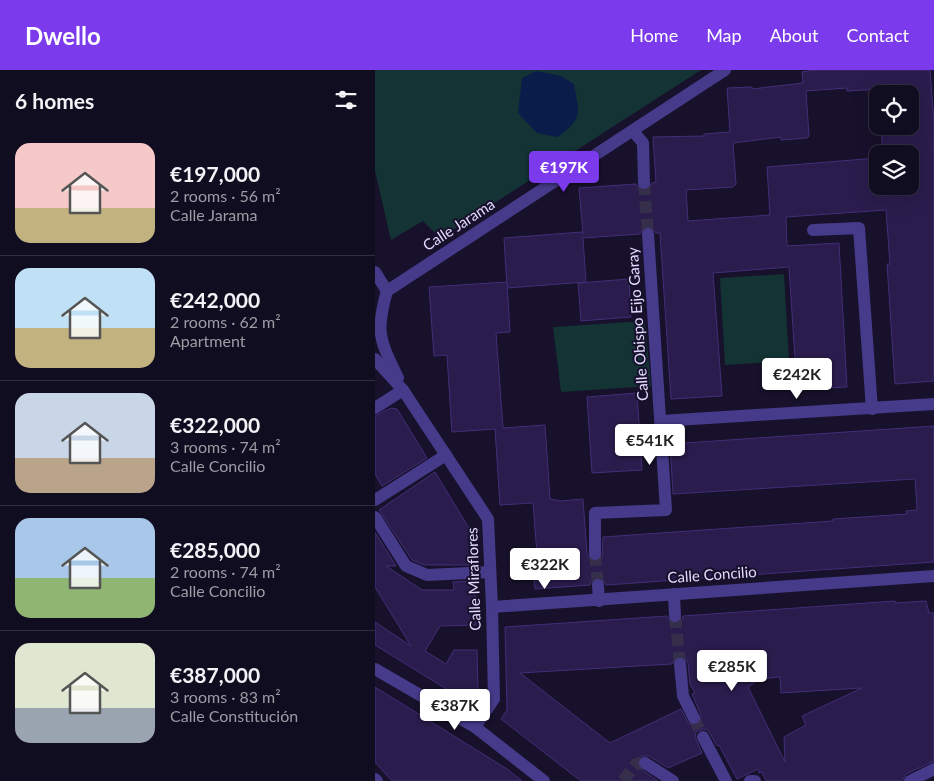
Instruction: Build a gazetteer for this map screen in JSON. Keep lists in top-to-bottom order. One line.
{"streets":{"street":["Calle Jarama","Calle Obispo Eijo Garay","Calle Concilio","Calle Miraflores"]},"crossings":[["Calle Jarama","Calle Miraflores"],["Calle Concilio","Calle Miraflores"]],"page":{"header":"Dwello","nav":["Home","Map","About","Contact"],"heading":"6 homes","list":[{"name":"€197,000","note":"2 rooms · 56 m² · Calle Jarama"},{"name":"€242,000","note":"2 rooms · 62 m² · Apartment"},{"name":"€322,000","note":"3 rooms · 74 m² · Calle Concilio"},{"name":"€285,000","note":"2 rooms · 74 m² · Calle Concilio"},{"name":"€387,000","note":"3 rooms · 83 m² · Calle Constitución"}],"price":["€197K","€242K","€541K","€322K","€285K","€387K"]}}
